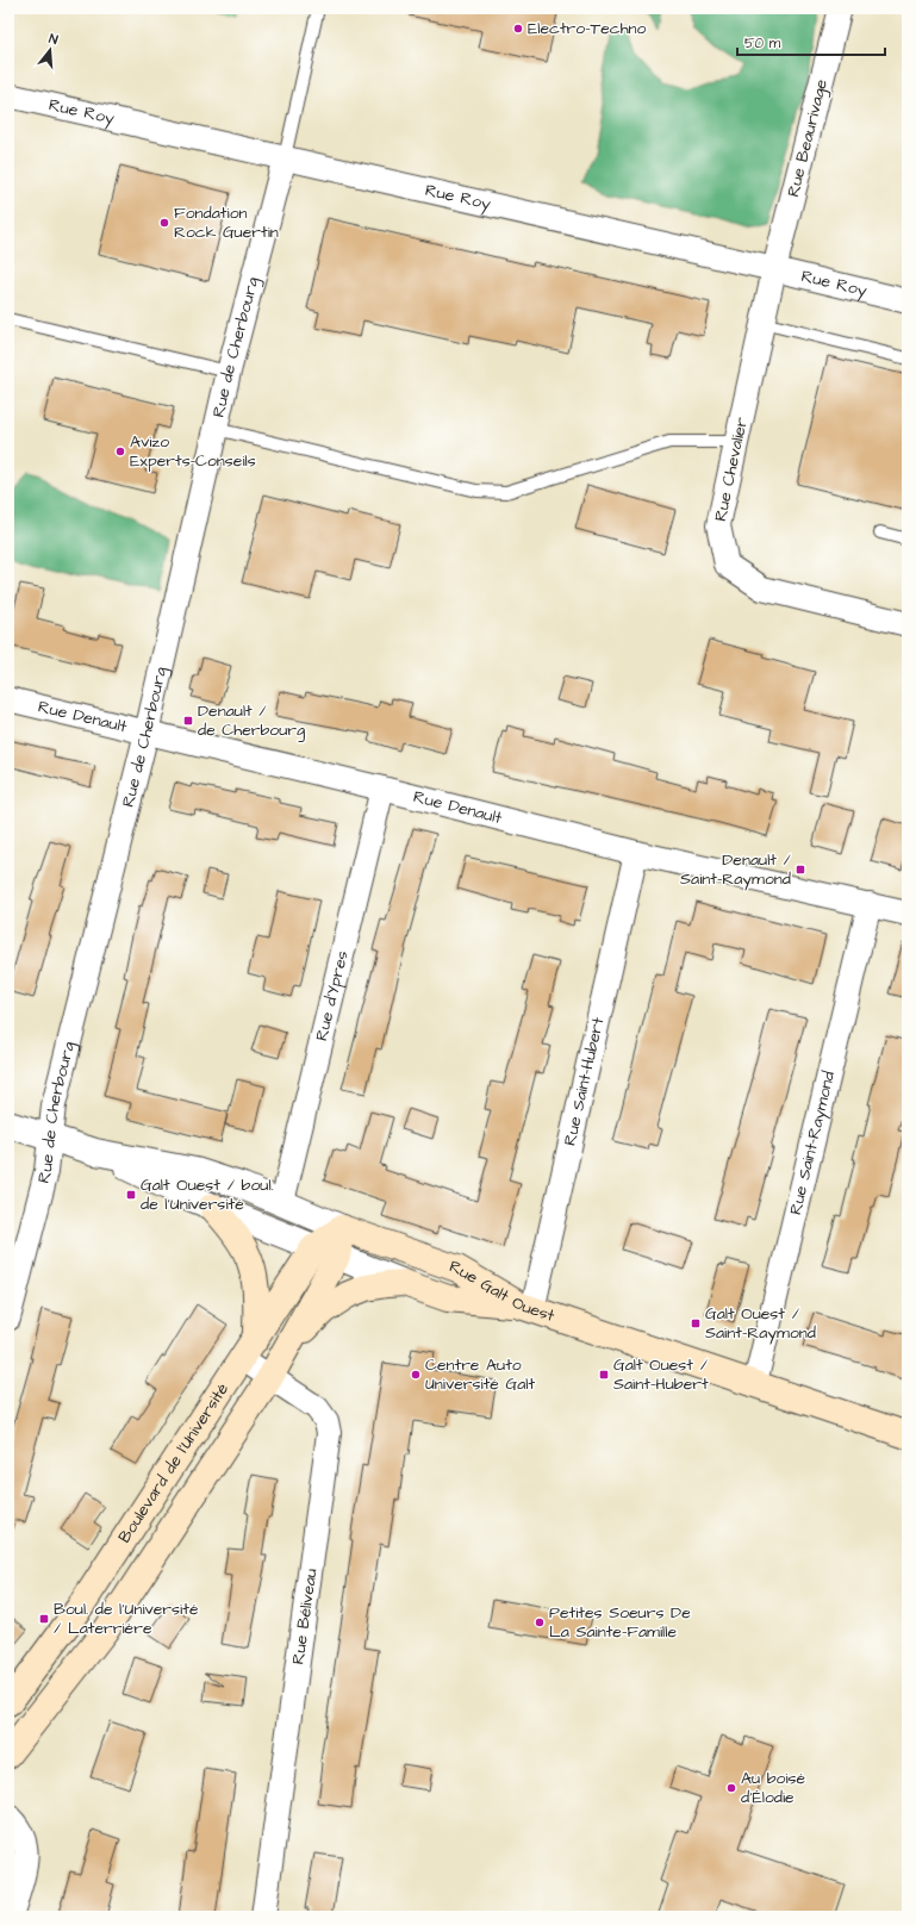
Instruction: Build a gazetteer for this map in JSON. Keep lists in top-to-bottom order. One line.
{"streets":{"main road":["Rue Galt Ouest","Boulevard de l'Université"],"street":["Rue Roy","Rue Beaurivage","Rue de Cherbourg","Rue Chevalier","Rue Denault","Rue d'Ypres","Rue Saint-Hubert","Rue Saint-Raymond","Rue Béliveau"]},"crossings":[["Rue Roy","Rue Beaurivage"],["Rue Roy","Rue de Cherbourg"],["Rue Roy","Rue Chevalier"],["Rue Beaurivage","Rue Chevalier"],["Rue de Cherbourg","Rue Denault"],["Rue de Cherbourg","Rue Galt Ouest"],["Rue Denault","Rue d'Ypres"],["Rue Denault","Rue Saint-Hubert"],["Rue Denault","Rue Saint-Raymond"],["Rue d'Ypres","Rue Galt Ouest"],["Rue Saint-Hubert","Rue Galt Ouest"],["Rue Saint-Raymond","Rue Galt Ouest"],["Rue Galt Ouest","Boulevard de l'Université"],["Boulevard de l'Université","Rue Béliveau"]],"places":{"other":["Electro-Techno","Fondation Rock Guertin","Avizo Experts-Conseils","Centre Auto Université Galt","Petites Soeurs De La Sainte-Famille","Au boisé d'Élodie"],"transit":["Denault / de Cherbourg","Denault / Saint-Raymond","Galt Ouest / boul. de l'Université","Galt Ouest / Saint-Raymond","Galt Ouest / Saint-Hubert","Boul. de l'Université / Laterrière"]},"scale_bar":"50 m","north":"top"}
